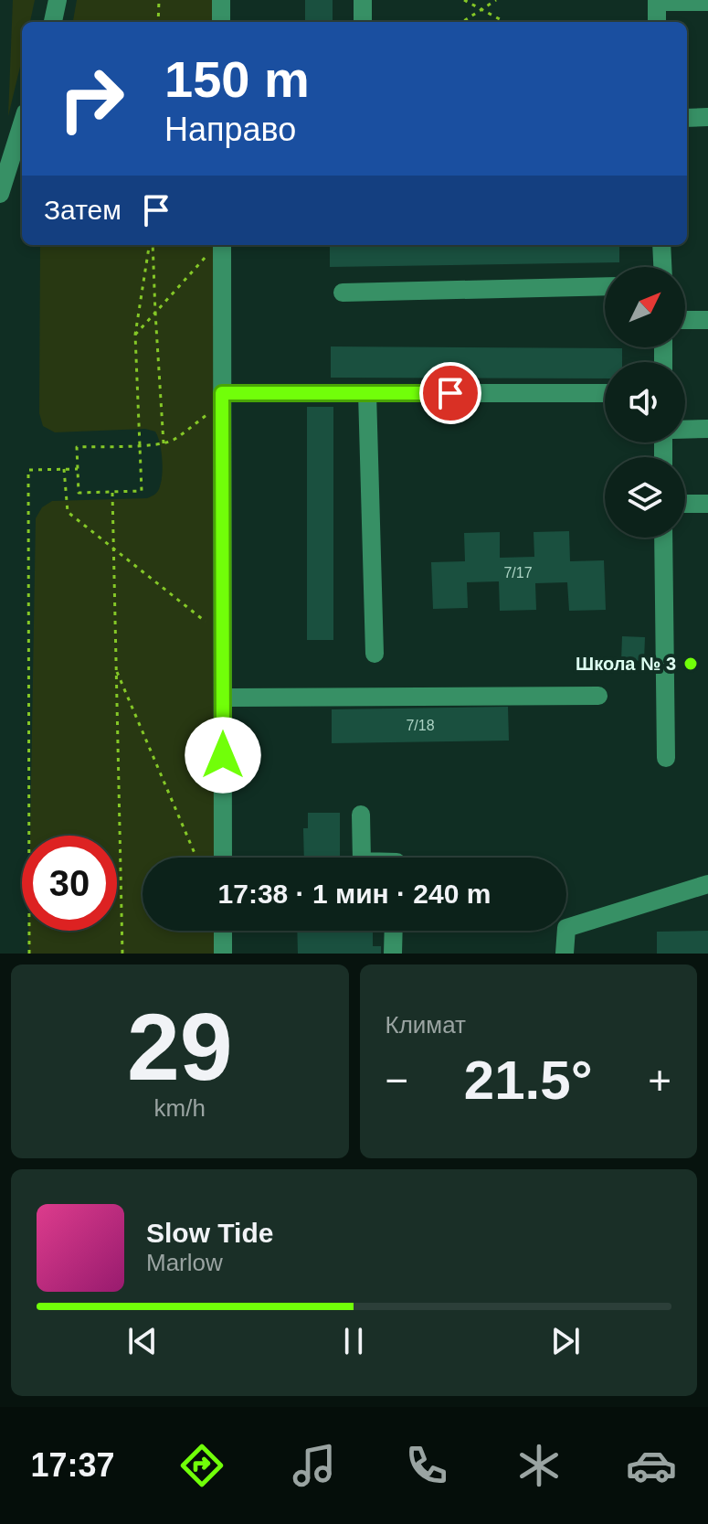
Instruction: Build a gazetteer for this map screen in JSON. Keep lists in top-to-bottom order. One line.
{"places":["Школа № 3"],"house_numbers":["7/17","7/18"],"north":"top right","page":{"turn":["150 m","Направо"],"then":"Затем","limit":"30","trip":"17:38 · 1 мин · 240 m","tile":[["29","km/h"],"Климат"],"heat":["−","21.5°","+"],"song":["Slow Tide","Marlow"],"tabs":"17:37"}}
